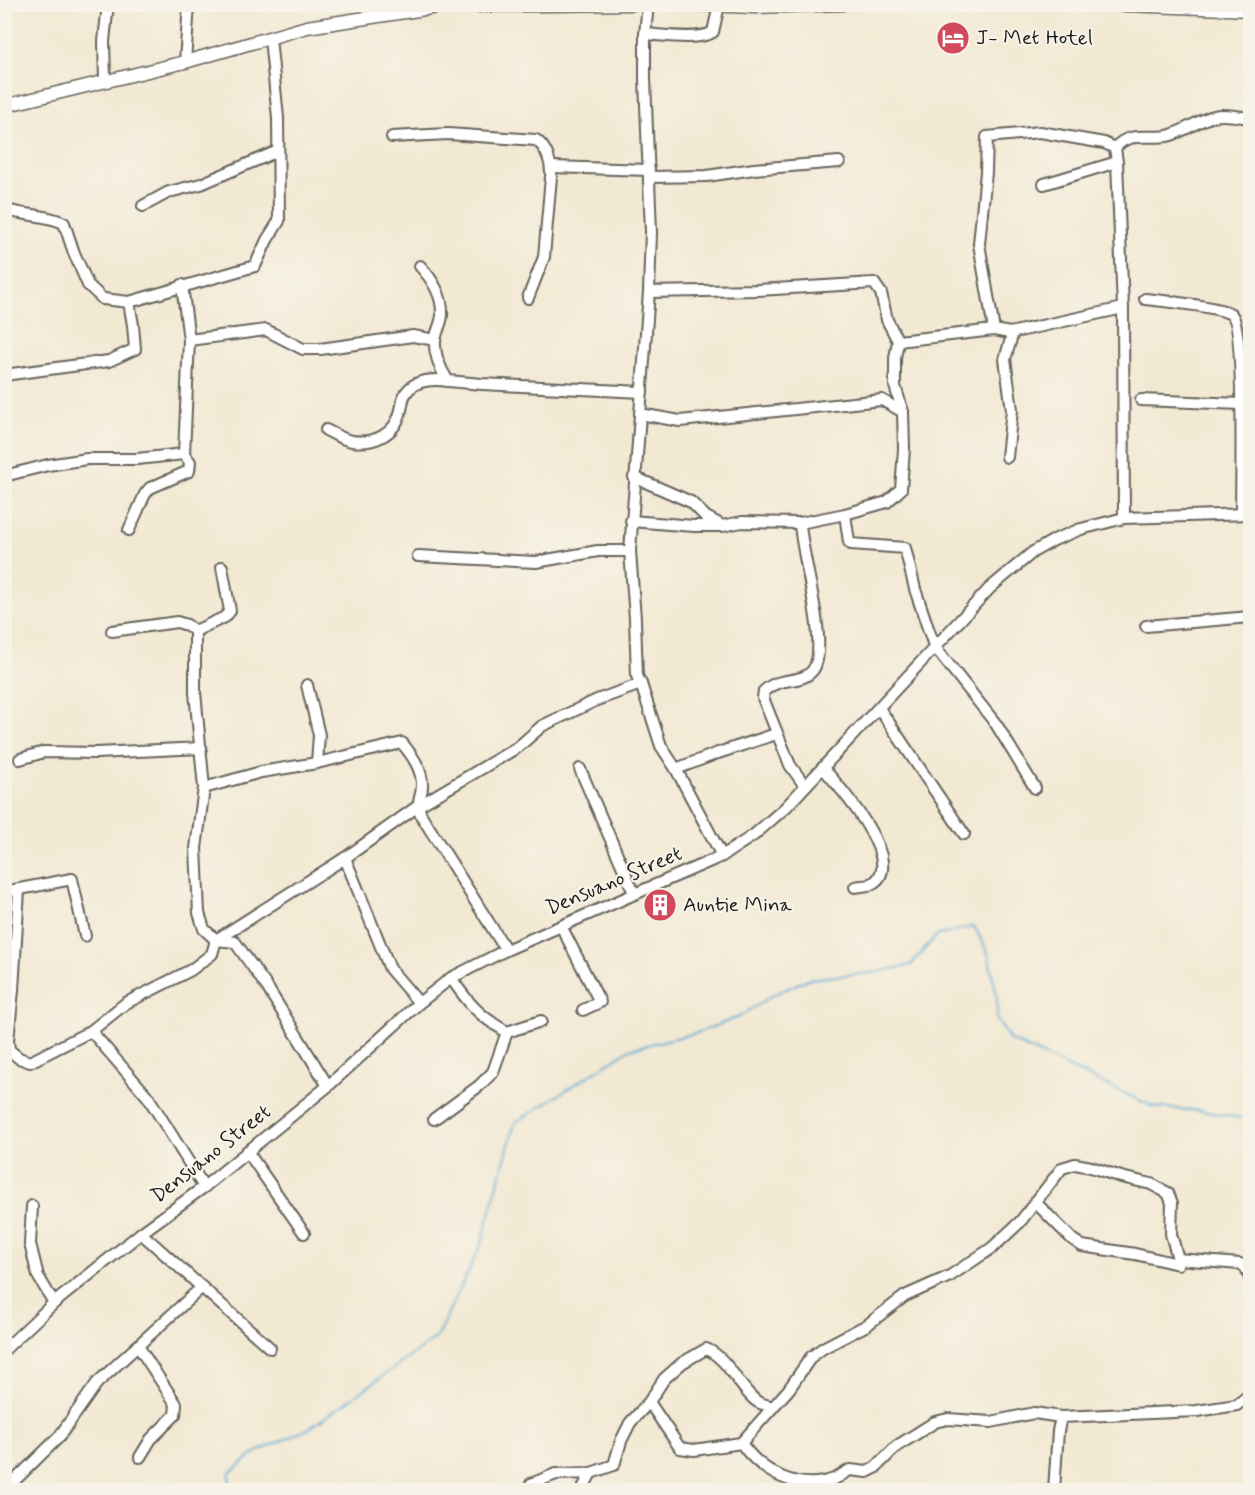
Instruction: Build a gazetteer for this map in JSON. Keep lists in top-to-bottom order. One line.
{"streets":{"street":["Densuano Street"]},"places":{"hotel":["J- Met Hotel"],"building":["Auntie Mina"]}}
